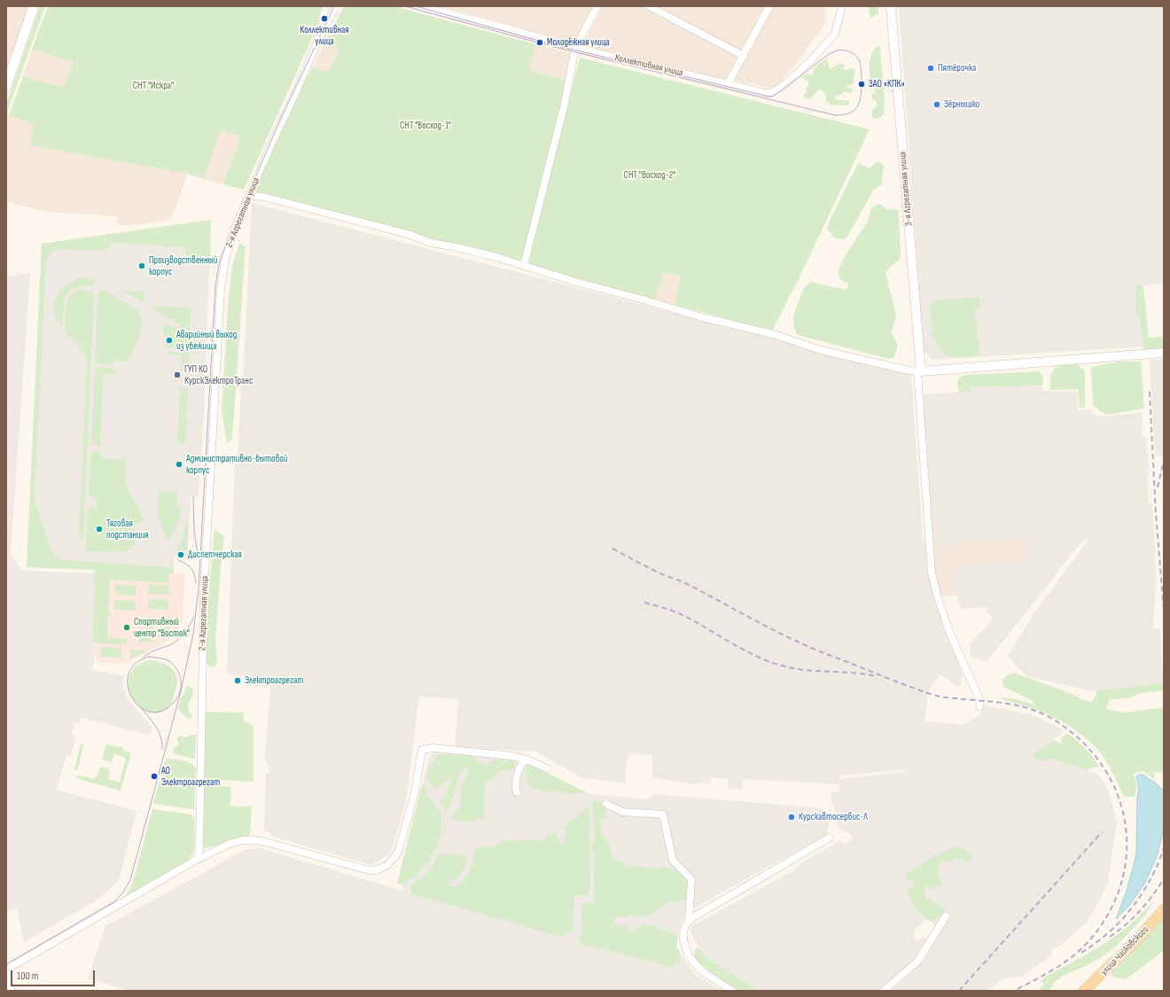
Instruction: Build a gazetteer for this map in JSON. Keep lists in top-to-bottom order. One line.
{"streets":{"main road":["улица Чайковского"],"street":["Коллективная улица","3-я Агрегатная улица","2-я Агрегатная улица"]},"parks":["СНТ \"Искра\"","СНТ \"Восход-1\"","СНТ \"Восход-2\""],"places":["Коллективная улица","Молодёжная улица","Пятёрочка","ЗАО «КПК»","Зёрнышко","Производственный корпус","Аварийный выход из убежища","ГУП КО КурскЭлектроТранс","Административно-бытовой корпус","Тяговая подстанция","Диспетчерская","Спортивный центр \"Восток\"","Электроагрегат","АО Электроагрегат","Курскавтосервис-Л"],"scale_bar":"100 m"}
